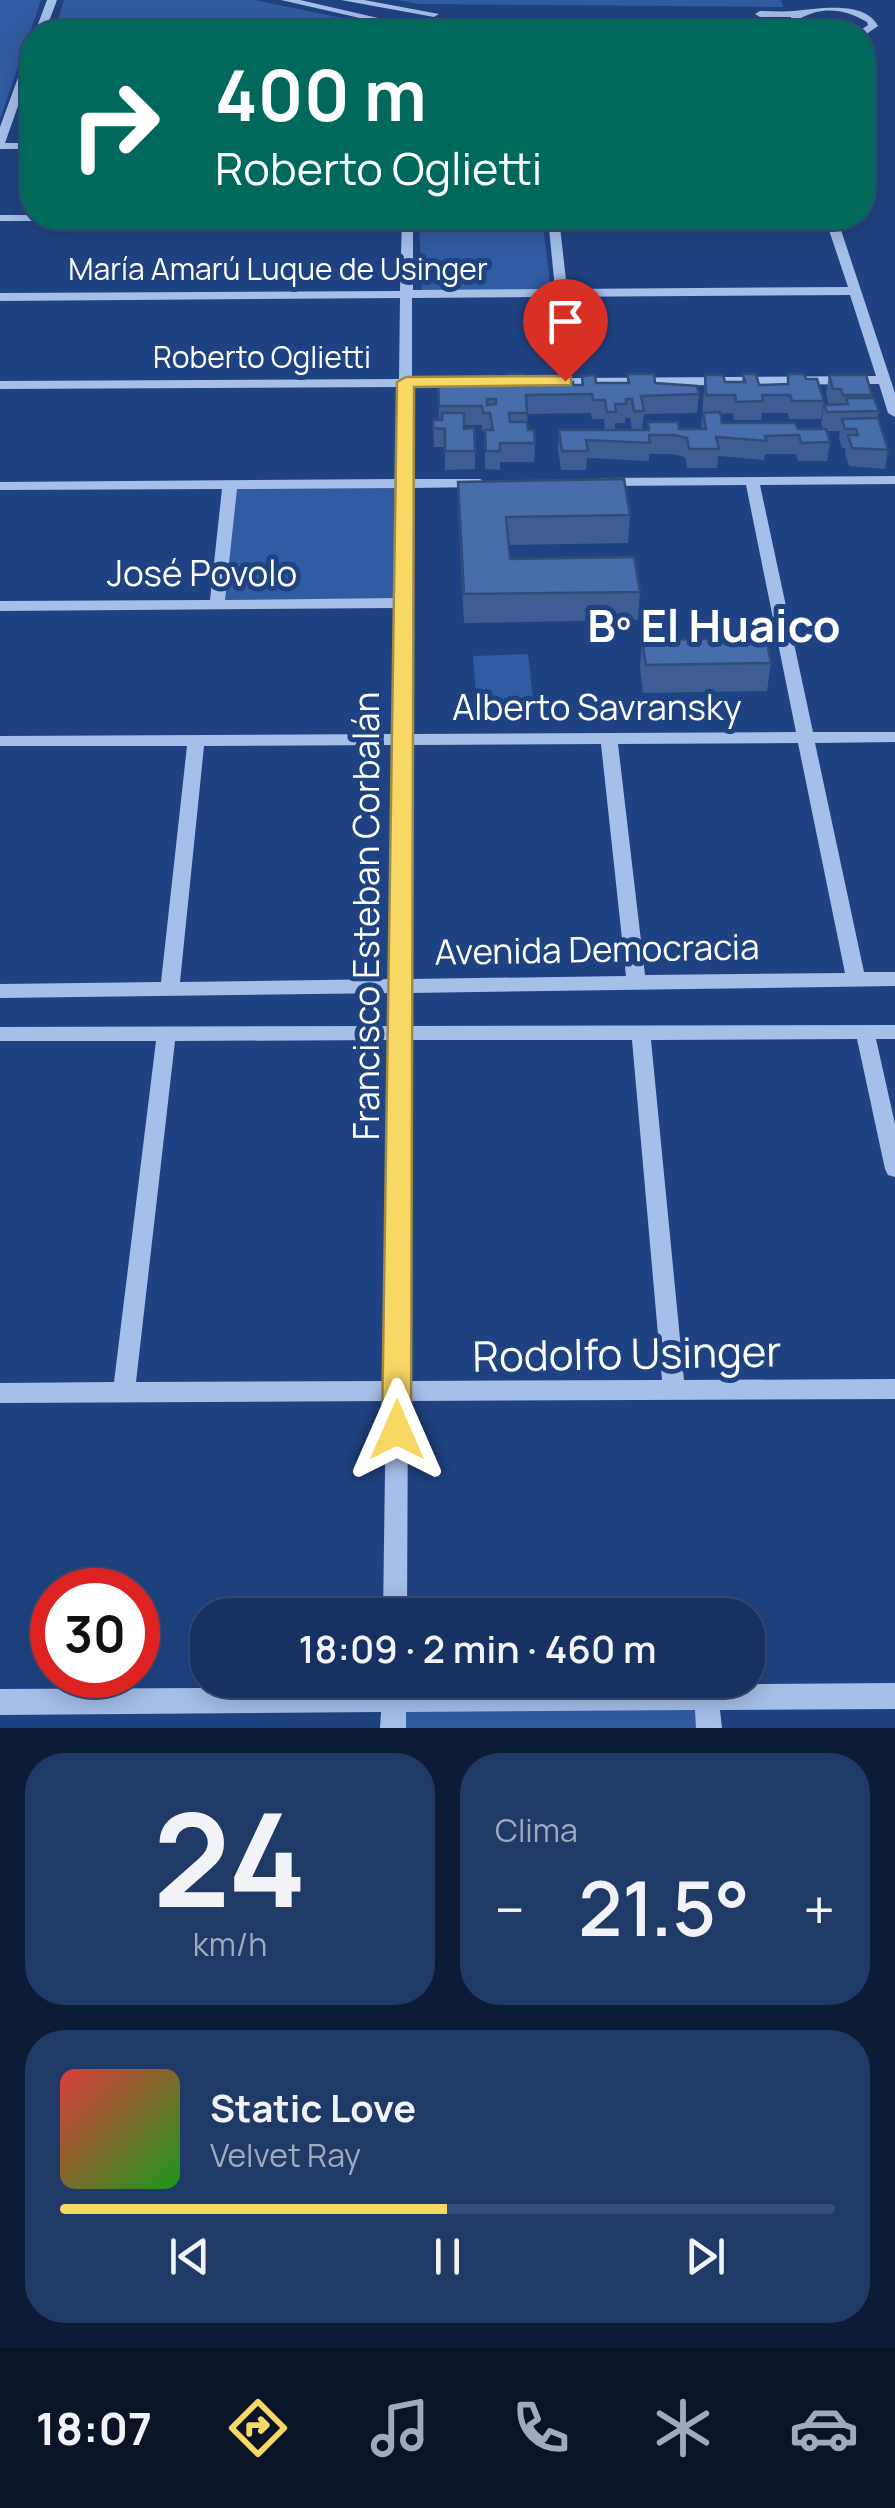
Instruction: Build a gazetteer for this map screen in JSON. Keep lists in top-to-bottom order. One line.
{"streets":{"street":["María Amarú Luque de Usinger","Roberto Oglietti","José Povolo","Alberto Savransky","Francisco Esteban Corbalán","Avenida Democracia","Rodolfo Usinger"]},"crossings":[["María Amarú Luque de Usinger","Francisco Esteban Corbalán"],["Roberto Oglietti","Francisco Esteban Corbalán"],["José Povolo","Francisco Esteban Corbalán"],["Alberto Savransky","Francisco Esteban Corbalán"],["Francisco Esteban Corbalán","Avenida Democracia"],["Francisco Esteban Corbalán","Rodolfo Usinger"]],"districts":["Bº El Huaico"],"page":{"turn":["400 m","Roberto Oglietti"],"limit":"30","trip":"18:09 · 2 min · 460 m","tile":[["24","km/h"],"Clima"],"heat":["−","21.5°","+"],"song":["Static Love","Velvet Ray"],"tabs":"18:07"}}
